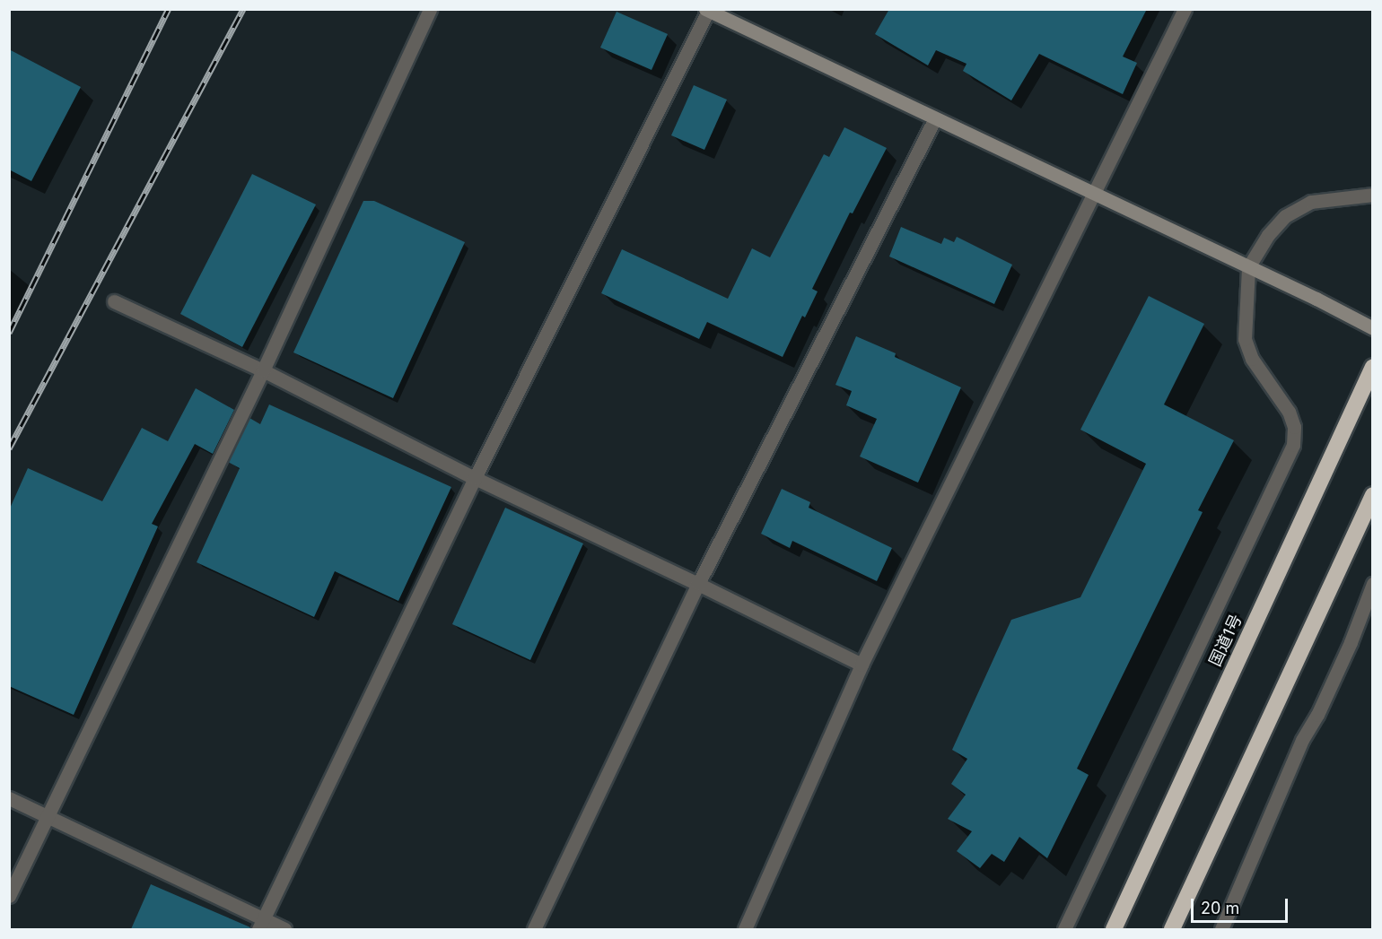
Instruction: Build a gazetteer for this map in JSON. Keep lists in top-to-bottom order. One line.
{"streets":{"highway":["国道1号"]},"scale_bar":"20 m"}
